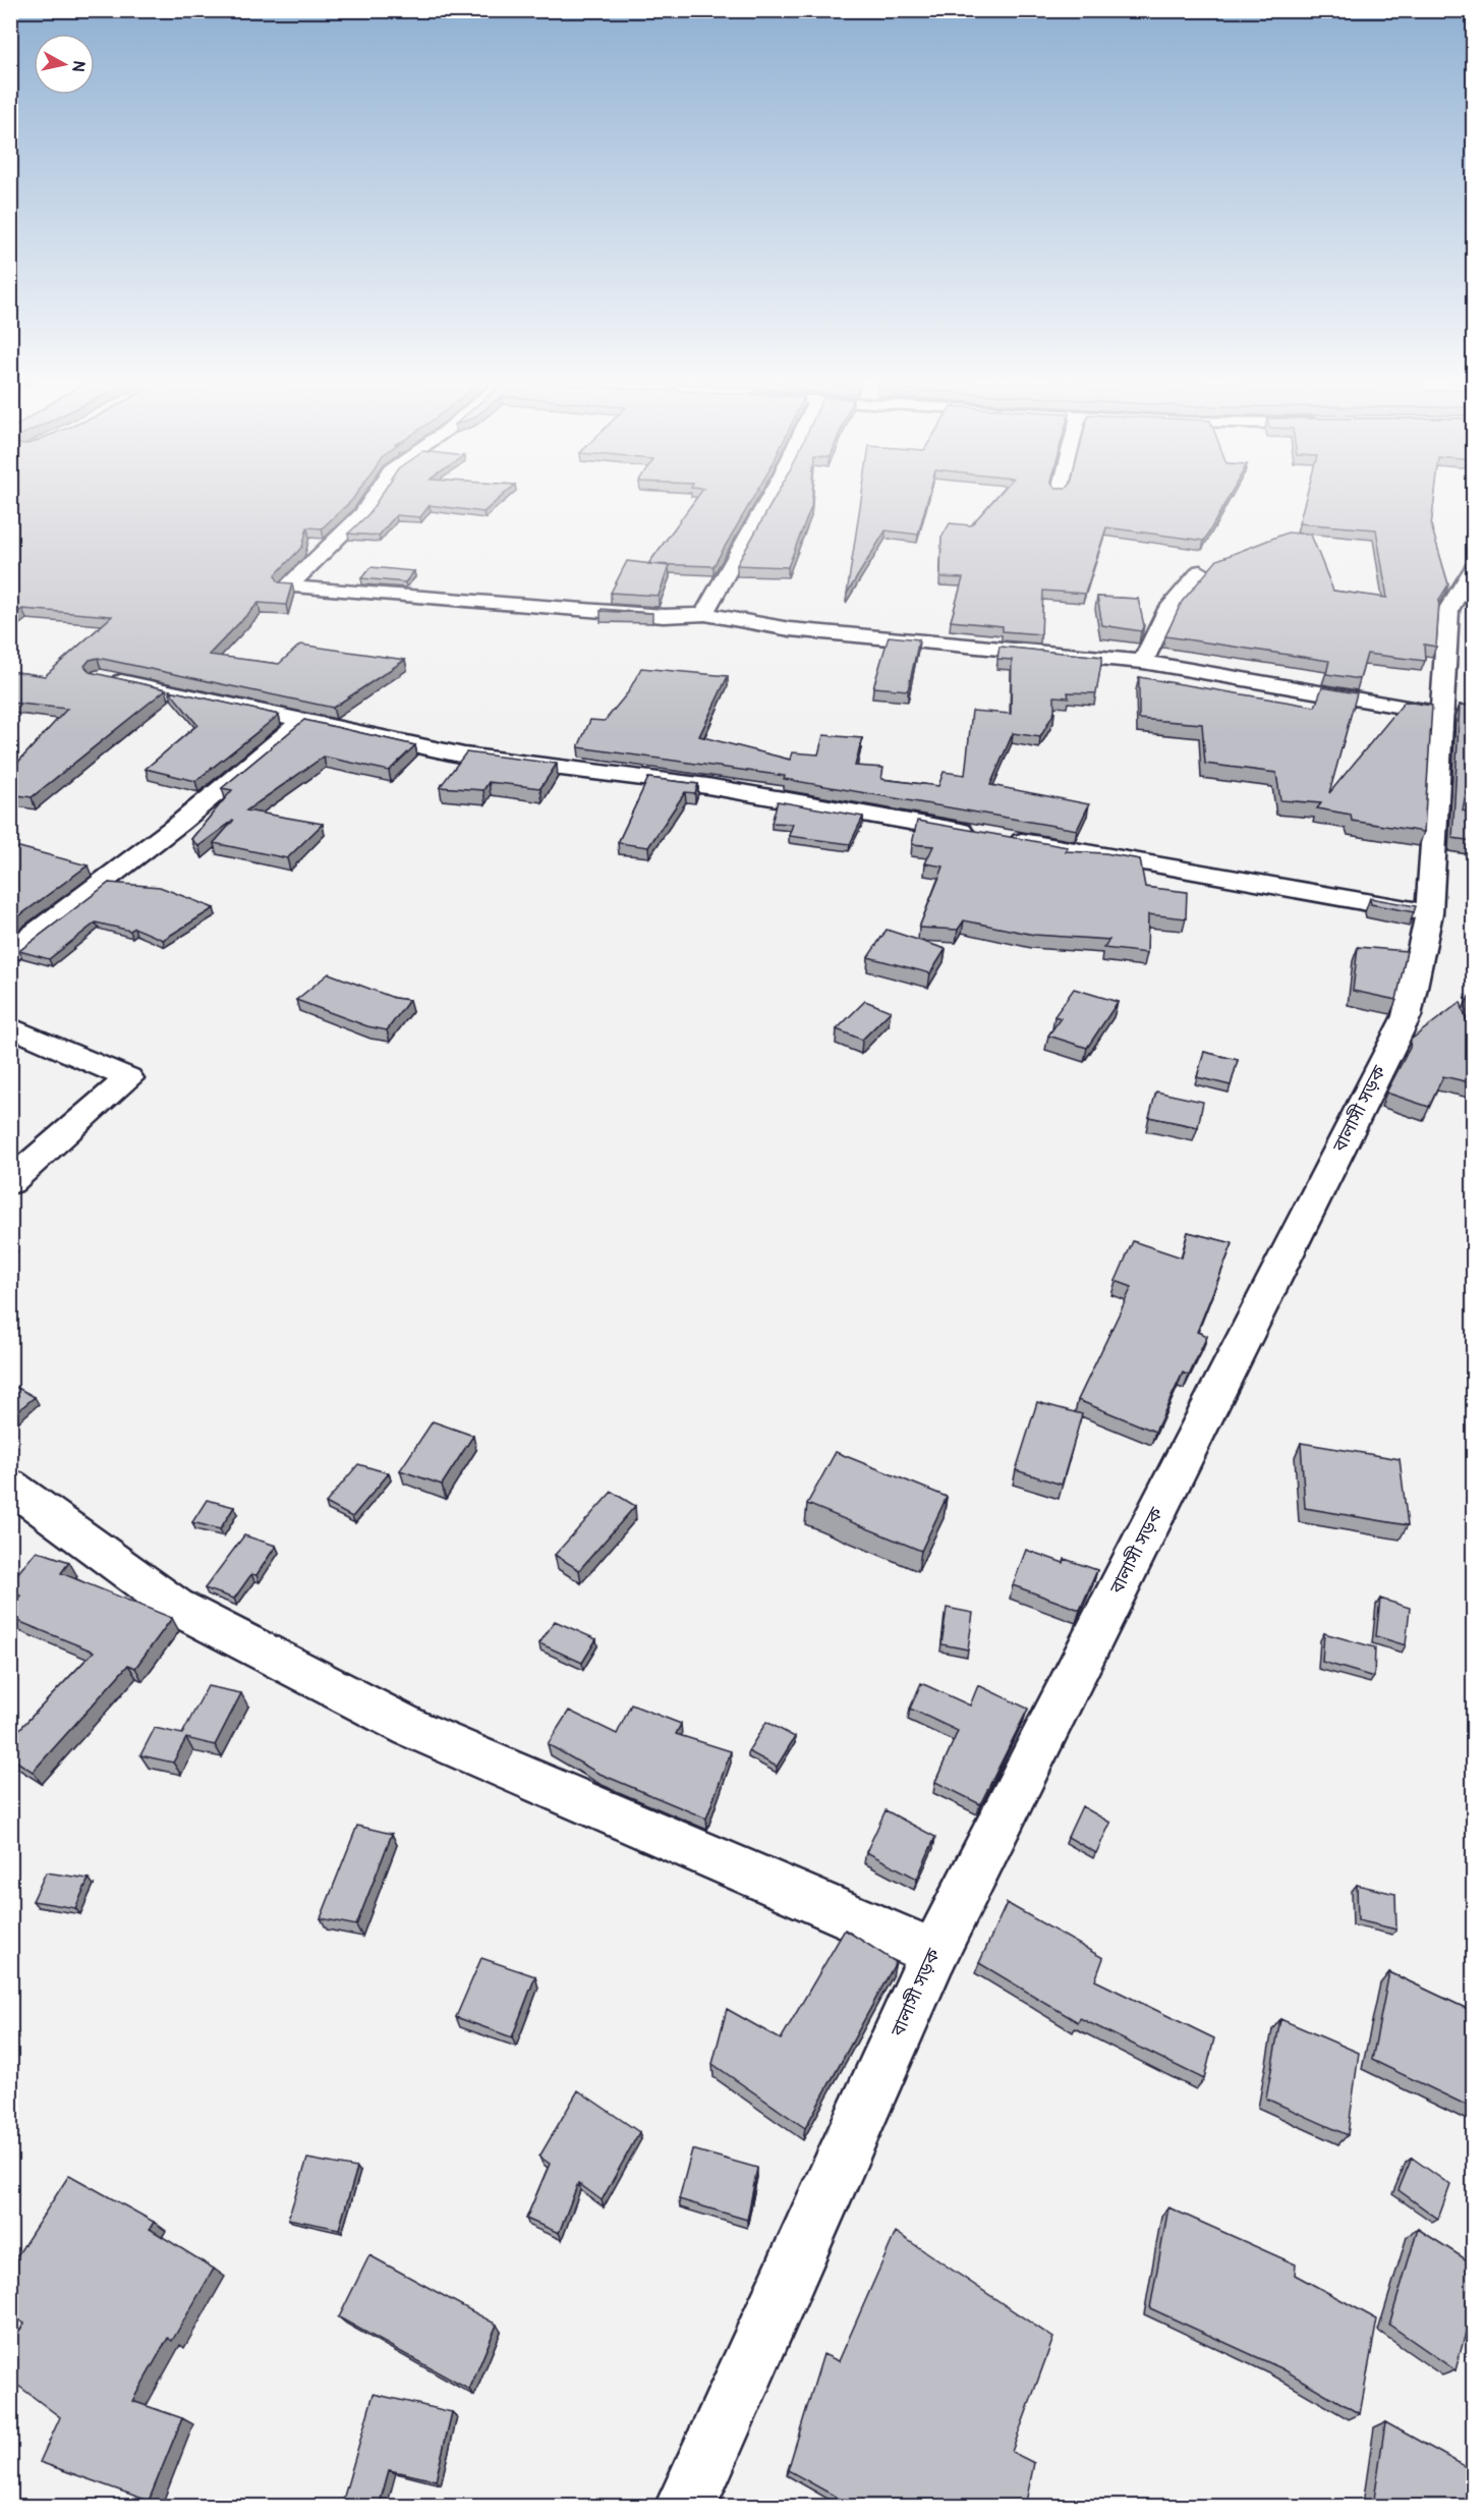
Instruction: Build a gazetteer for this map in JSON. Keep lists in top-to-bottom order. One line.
{"streets":{"street":["বালাসী সড়ক"]},"north":"right"}
